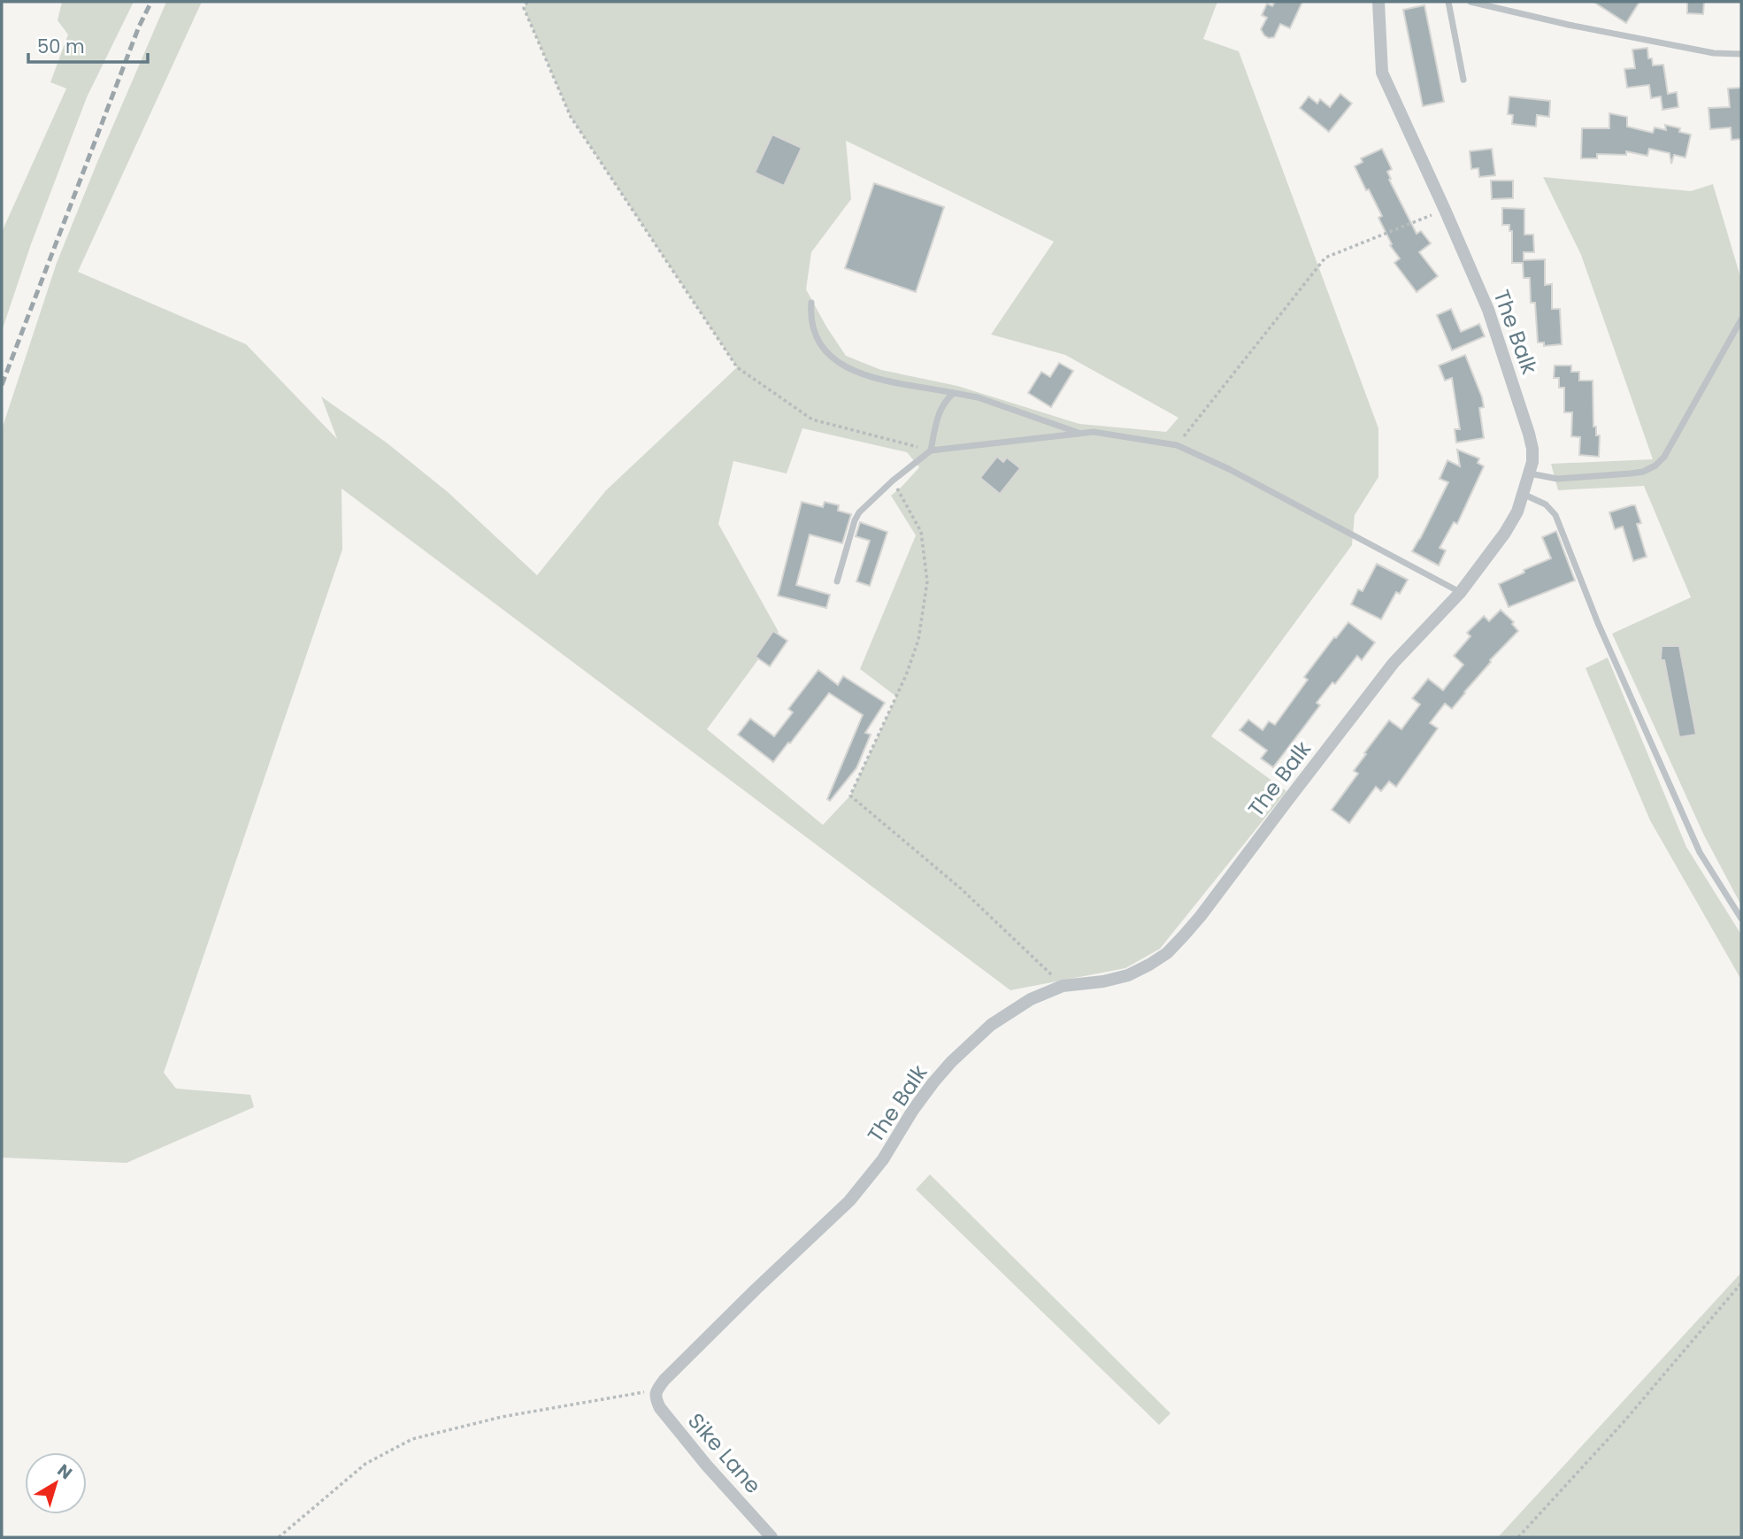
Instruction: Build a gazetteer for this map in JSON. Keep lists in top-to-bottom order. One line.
{"streets":{"street":["The Balk","Sike Lane"]},"crossings":[["The Balk","Sike Lane"]],"scale_bar":"50 m","north":"top right"}
